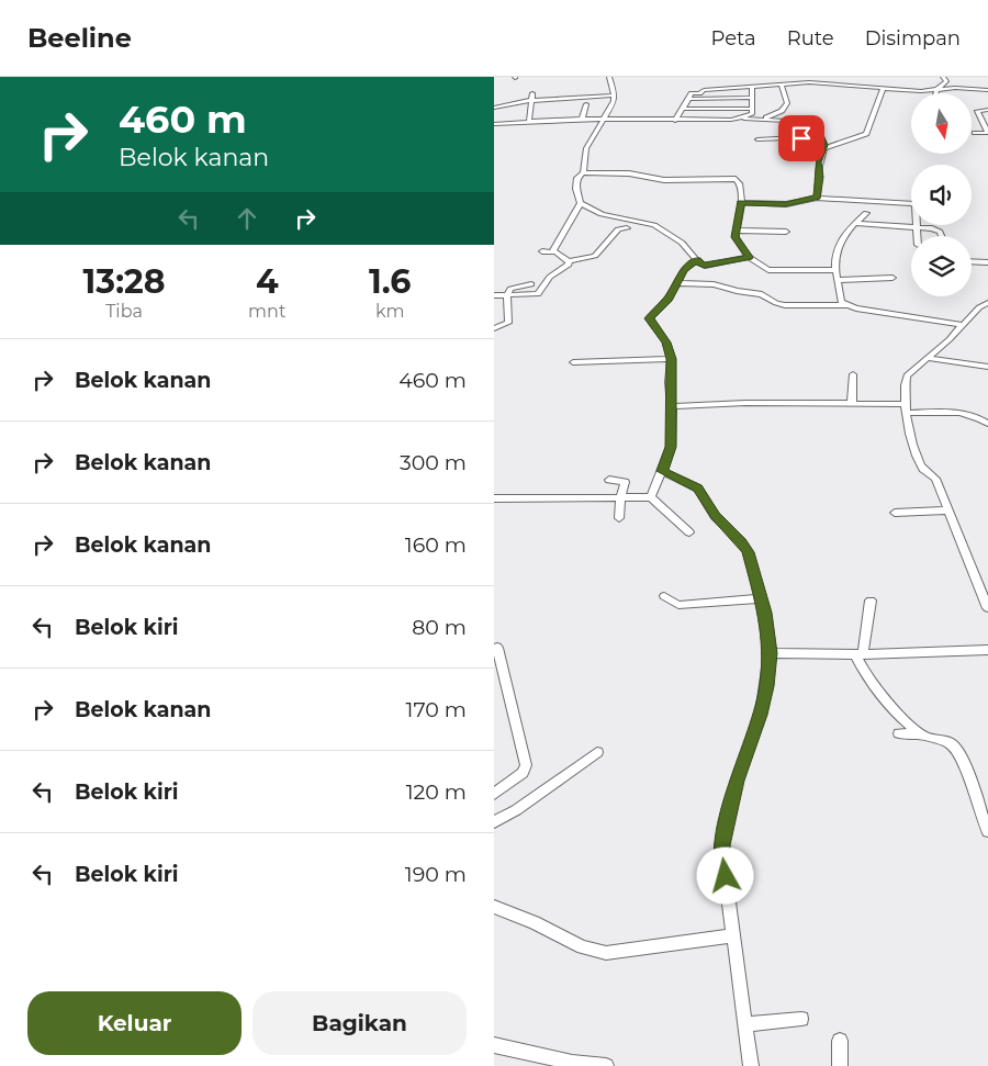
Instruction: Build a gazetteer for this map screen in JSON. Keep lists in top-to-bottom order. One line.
{"north":"bottom","page":{"header":"Beeline","nav":["Peta","Rute","Disimpan"],"turn":["460 m","Belok kanan"],"eta":["13:28","Tiba","4","mnt","1.6","km"],"list":[{"name":"Belok kanan","value":"460 m"},{"name":"Belok kanan","value":"300 m"},{"name":"Belok kanan","value":"160 m"},{"name":"Belok kiri","value":"80 m"},{"name":"Belok kanan","value":"170 m"},{"name":"Belok kiri","value":"120 m"},{"name":"Belok kiri","value":"190 m"}],"buttons":["Keluar","Bagikan"]}}
